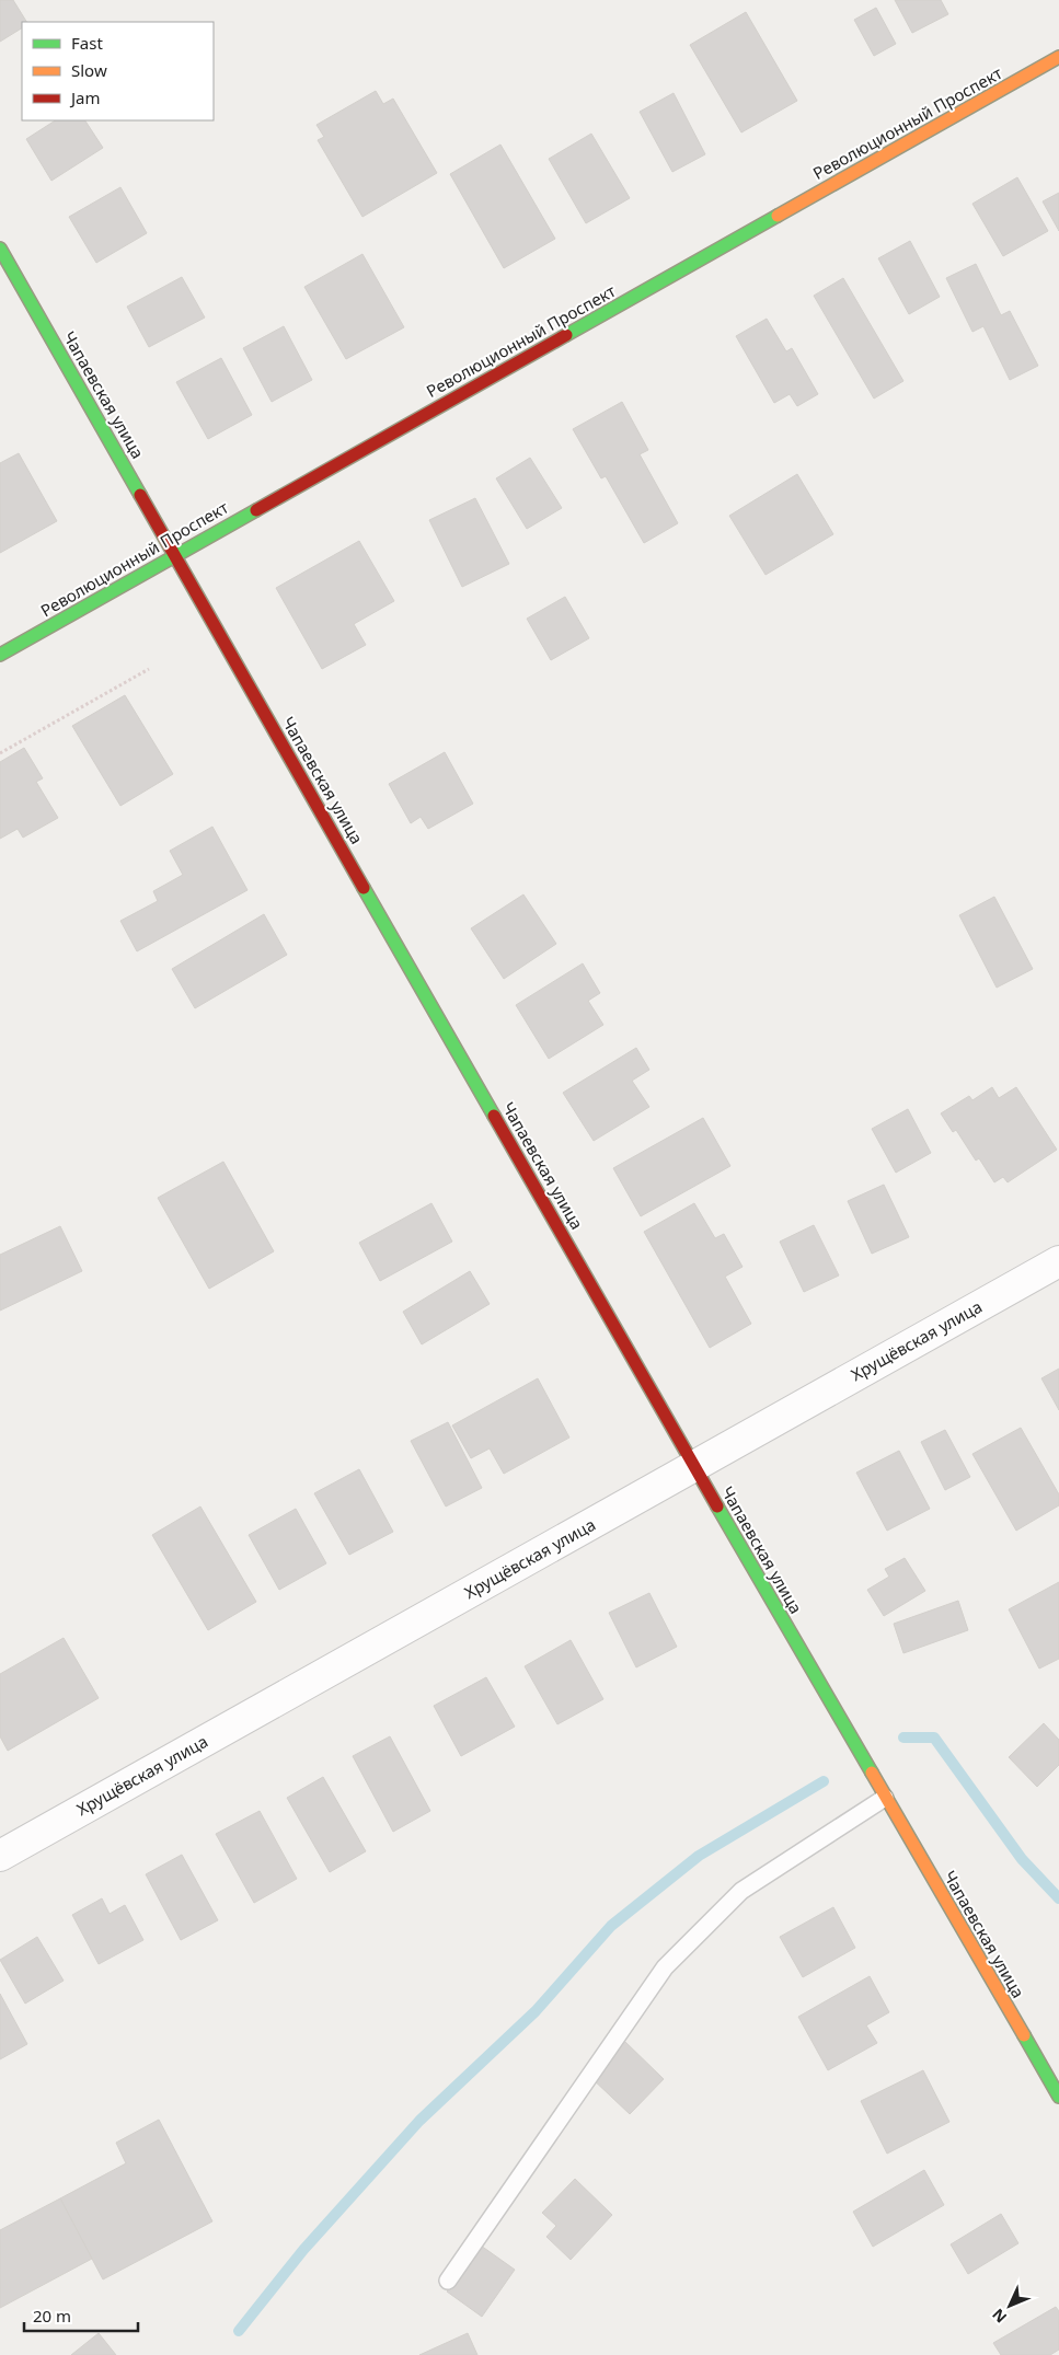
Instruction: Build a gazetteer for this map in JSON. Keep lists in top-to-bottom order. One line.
{"streets":{"main road":["Революционный Проспект","Чапаевская улица"],"street":["Хрущёвская улица"]},"crossings":[["Революционный Проспект","Чапаевская улица"],["Чапаевская улица","Хрущёвская улица"]],"legend":["Fast","Slow","Jam"],"scale_bar":"20 m","north":"bottom left"}
